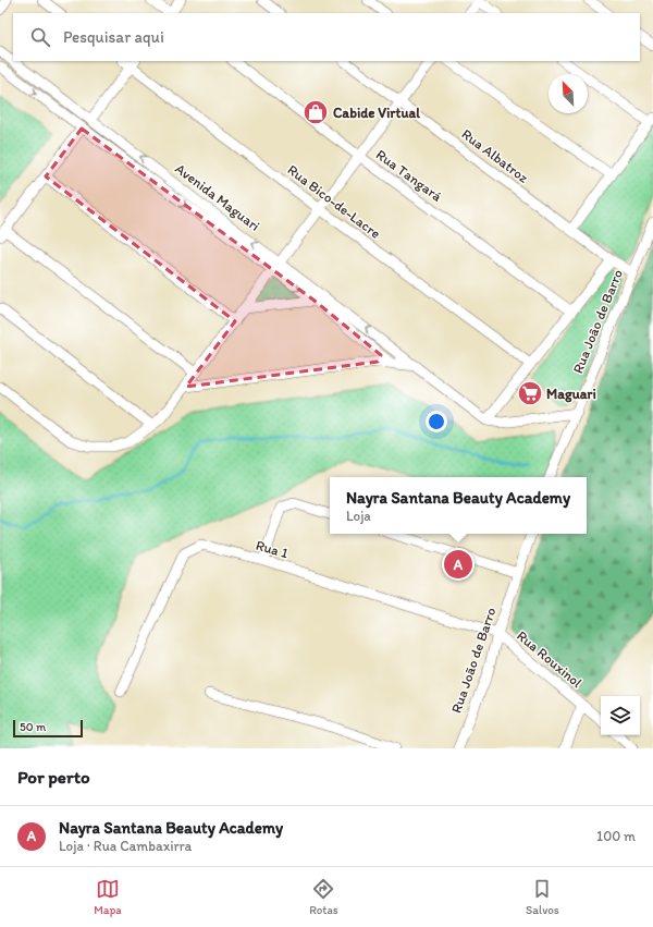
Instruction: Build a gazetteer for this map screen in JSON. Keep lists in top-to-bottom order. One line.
{"streets":{"street":["Rua Albatroz","Rua Tangará","Avenida Maguari","Rua Bico-de-Lacre","Rua João de Barro","Rua 1","Rua Rouxinol"]},"crossings":[["Rua Albatroz","Rua João de Barro"],["Rua João de Barro","Rua 1"],["Rua João de Barro","Rua Rouxinol"],["Rua 1","Rua Rouxinol"]],"places":{"shop":["Cabide Virtual"],"supermarket":["Maguari"]},"scale_bar":"50 m","north":"top left","page":{"search":"Pesquisar aqui","popup":["Nayra Santana Beauty Academy","Loja"],"pins":"A","scale":"50 m","heading":"Por perto","list":[{"mark":"A","name":"Nayra Santana Beauty Academy","note":"Loja · Rua Cambaxirra","value":"100 m"}],"nav":["Mapa","Rotas","Salvos"]}}
